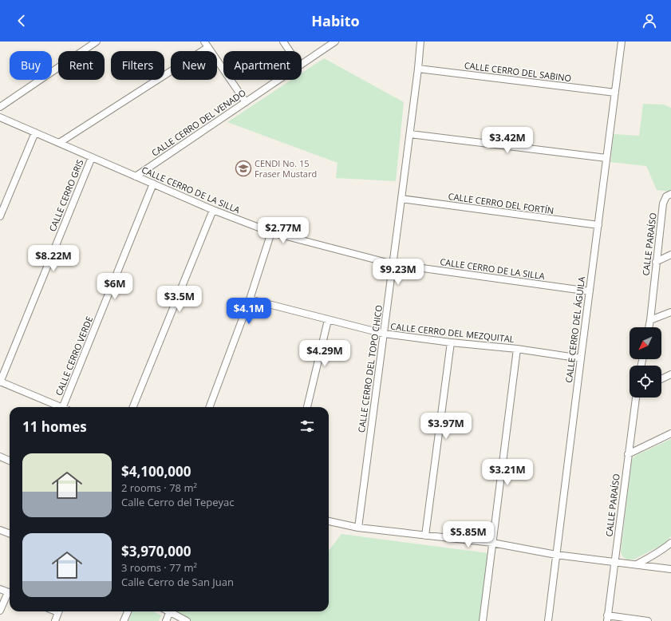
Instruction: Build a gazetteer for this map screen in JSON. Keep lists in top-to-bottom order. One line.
{"streets":{"street":["CALLE CERRO DEL SABINO","CALLE CERRO DEL VENADO","CALLE CERRO DE LA SILLA","CALLE CERRO GRIS","CALLE CERRO DEL FORTÍN","CALLE PARAÍSO","CALLE CERRO DEL ÁGUILA","CALLE CERRO DEL MEZQUITAL","CALLE CERRO VERDE","CALLE CERRO DEL TOPO CHICO"]},"crossings":[["CALLE CERRO DEL SABINO","CALLE CERRO DEL ÁGUILA"],["CALLE CERRO DEL SABINO","CALLE CERRO DEL TOPO CHICO"],["CALLE CERRO DEL VENADO","CALLE CERRO DE LA SILLA"],["CALLE CERRO DE LA SILLA","CALLE CERRO GRIS"],["CALLE CERRO DE LA SILLA","CALLE CERRO DEL ÁGUILA"],["CALLE CERRO DE LA SILLA","CALLE CERRO VERDE"],["CALLE CERRO DE LA SILLA","CALLE CERRO DEL TOPO CHICO"],["CALLE CERRO DEL FORTÍN","CALLE CERRO DEL ÁGUILA"],["CALLE CERRO DEL FORTÍN","CALLE CERRO DEL TOPO CHICO"],["CALLE CERRO DEL ÁGUILA","CALLE CERRO DEL MEZQUITAL"],["CALLE CERRO DEL MEZQUITAL","CALLE CERRO DEL TOPO CHICO"]],"places":{"school or university":["CENDI No. 15 Fraser Mustard"]},"north":"bottom left","page":{"header":"Habito","chip":["Buy","Rent","Filters","New","Apartment"],"price":["$3.42M","$2.77M","$8.22M","$9.23M","$6M","$3.5M","$4.1M","$4.29M","$3.97M","$3.21M","$5.85M"],"heading":"11 homes","list":[{"name":"$4,100,000","note":"2 rooms · 78 m² · Calle Cerro del Tepeyac"},{"name":"$3,970,000","note":"3 rooms · 77 m² · Calle Cerro de San Juan"}]}}
